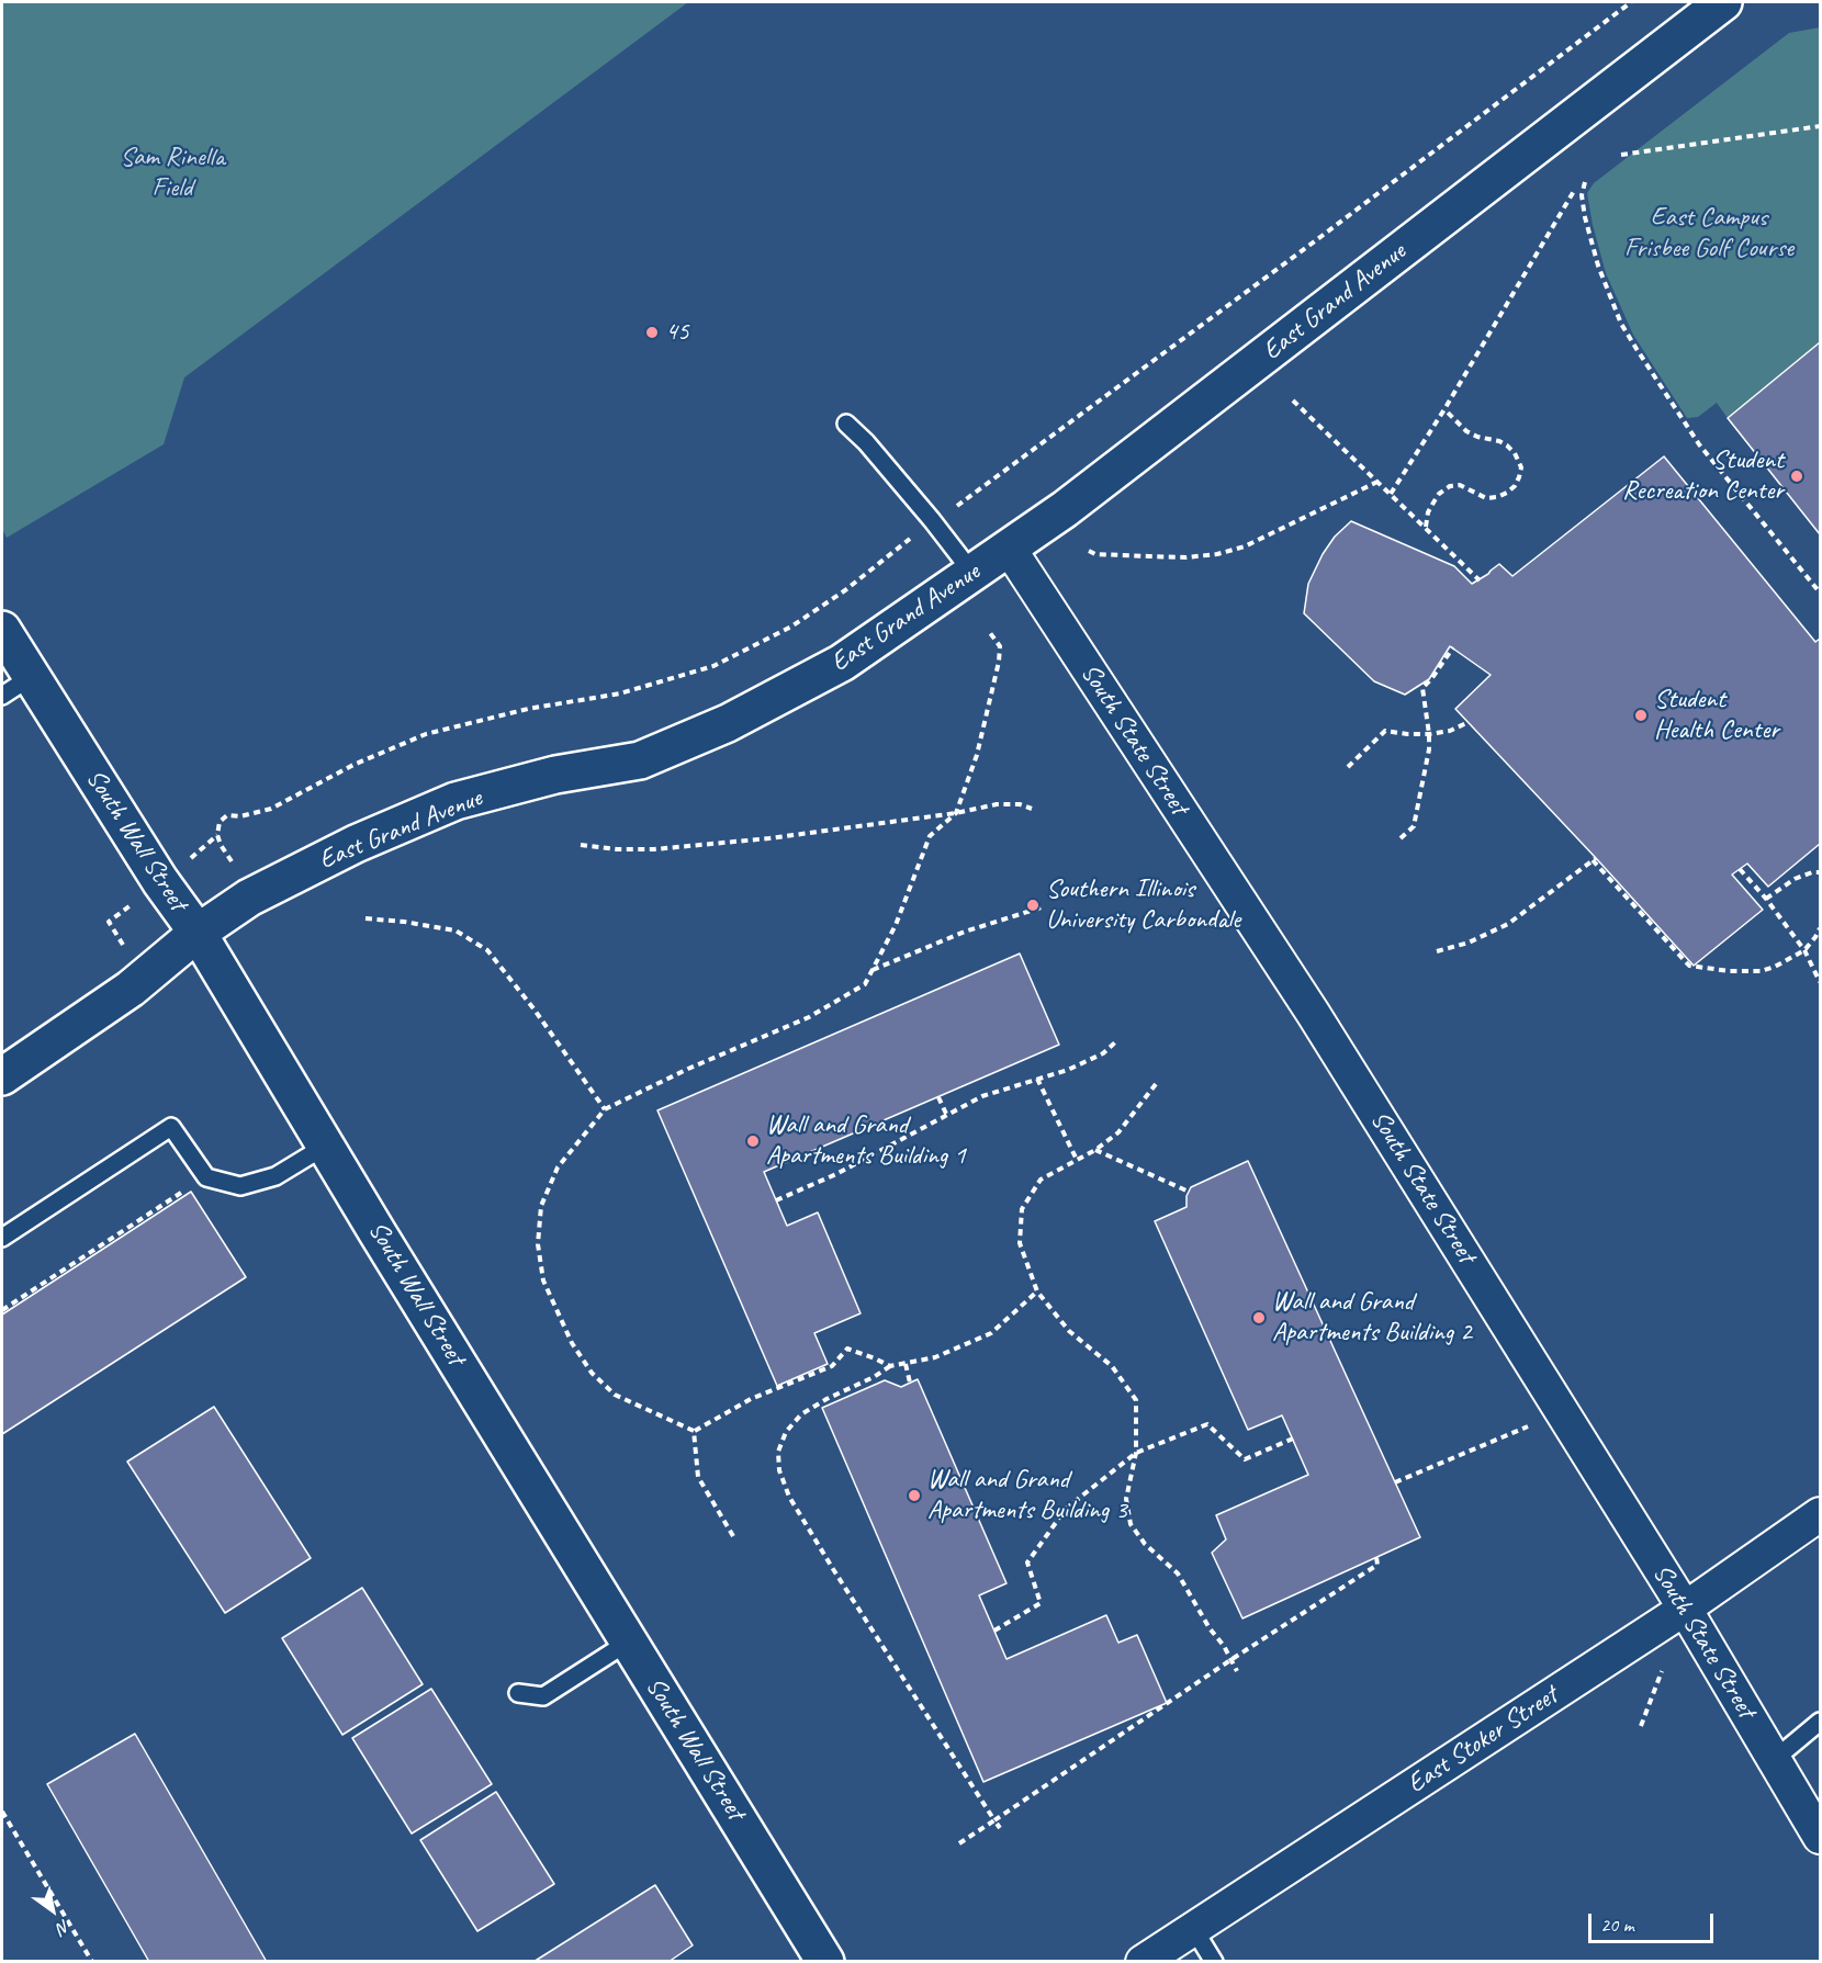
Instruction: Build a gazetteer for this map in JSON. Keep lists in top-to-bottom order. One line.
{"streets":{"main road":["East Grand Avenue","South Wall Street"],"street":["South State Street","East Stoker Street"]},"crossings":[["East Grand Avenue","South State Street"],["East Grand Avenue","South Wall Street"],["South State Street","East Stoker Street"]],"parks":["Sam Rinella Field","East Campus Frisbee Golf Course"],"places":["45","Student Recreation Center","Student Health Center","Southern Illinois University Carbondale","Wall and Grand Apartments Building 1","Wall and Grand Apartments Building 2","Wall and Grand Apartments Building 3"],"scale_bar":"20 m","north":"bottom right"}
